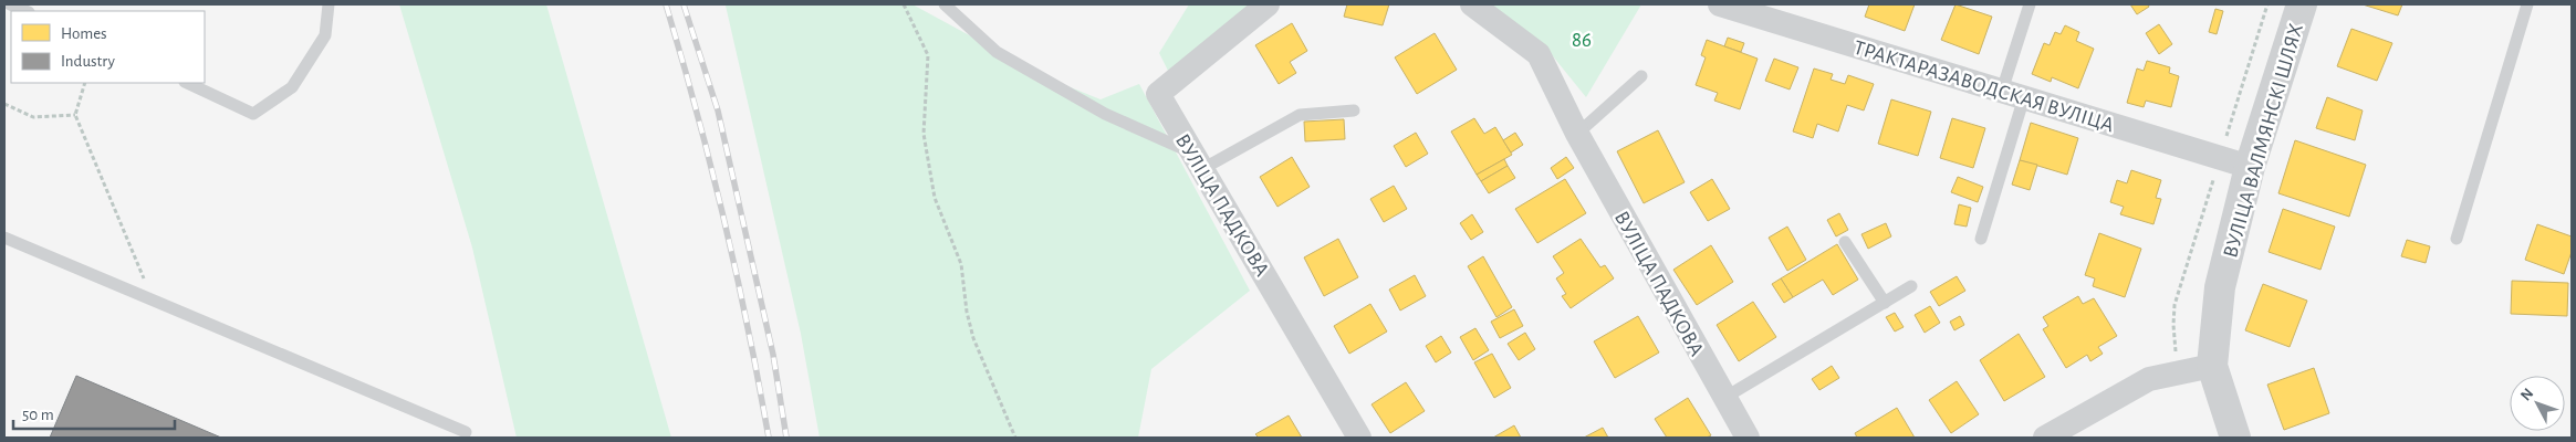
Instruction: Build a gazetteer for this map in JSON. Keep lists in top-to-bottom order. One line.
{"streets":{"street":["ТРАКТАРАЗАВОДСКАЯ ВУЛІЦА","ВУЛІЦА ВАЛМЯНСКІ ШЛЯХ","ВУЛІЦА ПАДКОВА"]},"crossings":[["ТРАКТАРАЗАВОДСКАЯ ВУЛІЦА","ВУЛІЦА ВАЛМЯНСКІ ШЛЯХ"]],"parks":["86"],"legend":["Homes","Industry"],"scale_bar":"50 m","north":"top left"}
